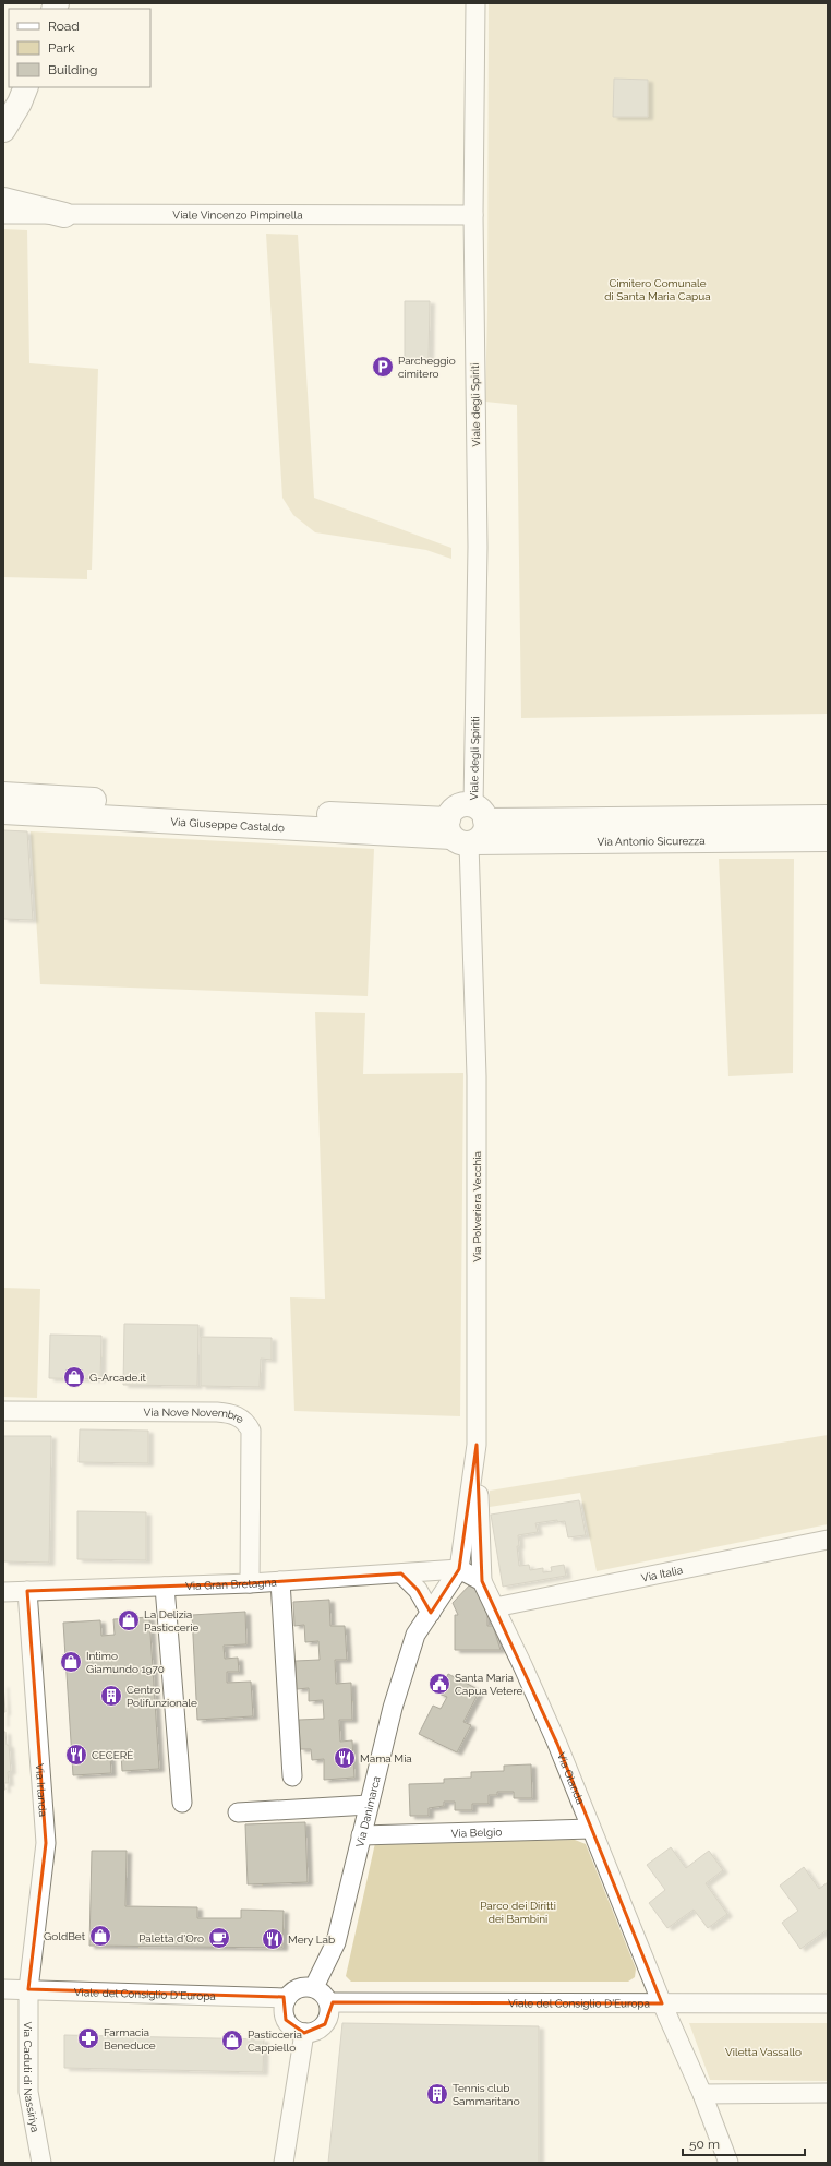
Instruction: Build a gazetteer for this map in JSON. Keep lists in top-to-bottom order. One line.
{"streets":{"main road":["Via Giuseppe Castaldo","Via Antonio Sicurezza"],"street":["Viale Vincenzo Pimpinella","Viale degli Spiriti","Via Polveriera Vecchia","Via Nove Novembre","Via Italia","Via Gran Bretagna","Via Olanda","Via Irlanda","Via Danimarca","Via Belgio","Viale del Consiglio D'Europa","Via Caduti di Nassiriya"]},"crossings":[["Viale Vincenzo Pimpinella","Viale degli Spiriti"],["Viale degli Spiriti","Via Antonio Sicurezza"],["Via Giuseppe Castaldo","Via Antonio Sicurezza"],["Via Giuseppe Castaldo","Via Polveriera Vecchia"],["Via Antonio Sicurezza","Via Polveriera Vecchia"],["Via Polveriera Vecchia","Via Gran Bretagna"],["Via Polveriera Vecchia","Via Danimarca"],["Via Nove Novembre","Via Gran Bretagna"],["Via Italia","Via Olanda"],["Via Gran Bretagna","Via Irlanda"],["Via Gran Bretagna","Via Danimarca"],["Via Olanda","Via Belgio"],["Via Olanda","Viale del Consiglio D'Europa"],["Via Irlanda","Viale del Consiglio D'Europa"],["Via Irlanda","Via Caduti di Nassiriya"],["Via Danimarca","Via Belgio"],["Via Danimarca","Viale del Consiglio D'Europa"],["Viale del Consiglio D'Europa","Via Caduti di Nassiriya"]],"parks":["Cimitero Comunale di Santa Maria Capua","Parco dei Diritti dei Bambini","Viletta Vassallo"],"places":{"parking":["Parcheggio cimitero"],"shop":["G-Arcade.it","La Delizia Pasticcerie","Intimo Giamundo 1970","GoldBet","Pasticceria Cappiello"],"public building":["Santa Maria Capua Vetere"],"building":["Centro Polifunzionale","Tennis club Sammaritano"],"restaurant":["CECERÈ","Mama Mia","Mery Lab"],"cafe":["Paletta d'Oro"],"pharmacy":["Farmacia Beneduce"]},"legend":["Road","Park","Building"],"scale_bar":"50 m"}
